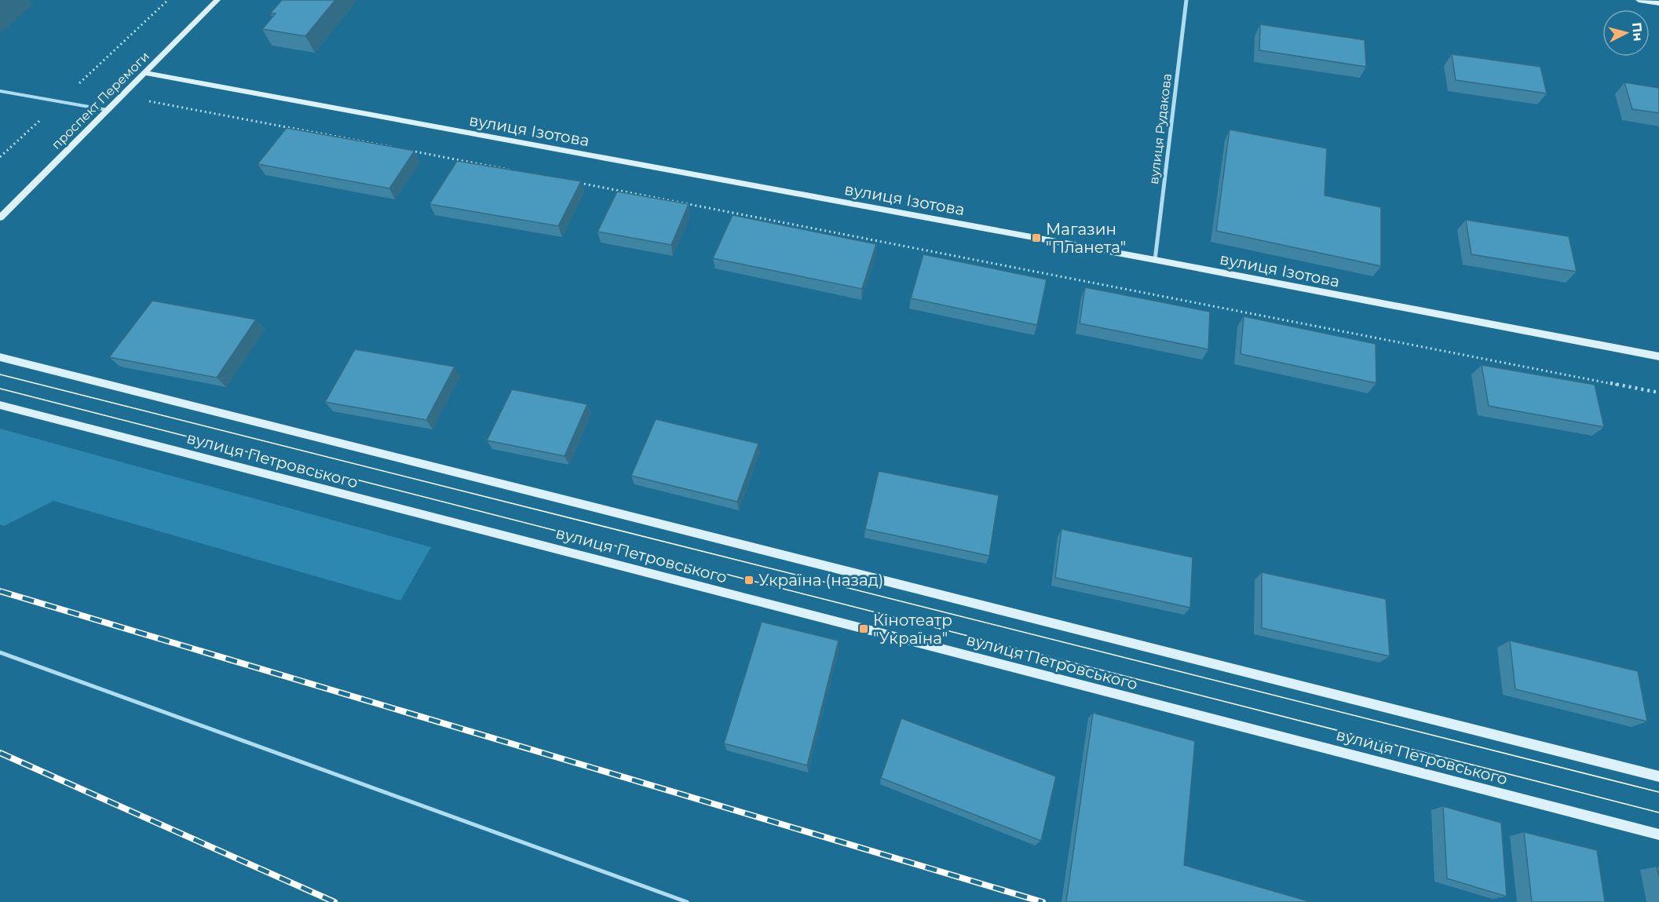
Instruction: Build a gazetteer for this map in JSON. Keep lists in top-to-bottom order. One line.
{"streets":{"main road":["проспект Перемоги","вулиця Ізотова","вулиця Петровського"],"street":["вулиця Рудакова"]},"crossings":[["проспект Перемоги","вулиця Ізотова"],["вулиця Рудакова","вулиця Ізотова"]],"places":{"transit":["Магазин \"Планета\"","Україна (назад)","Кінотеатр \"Україна\""]},"north":"right"}
